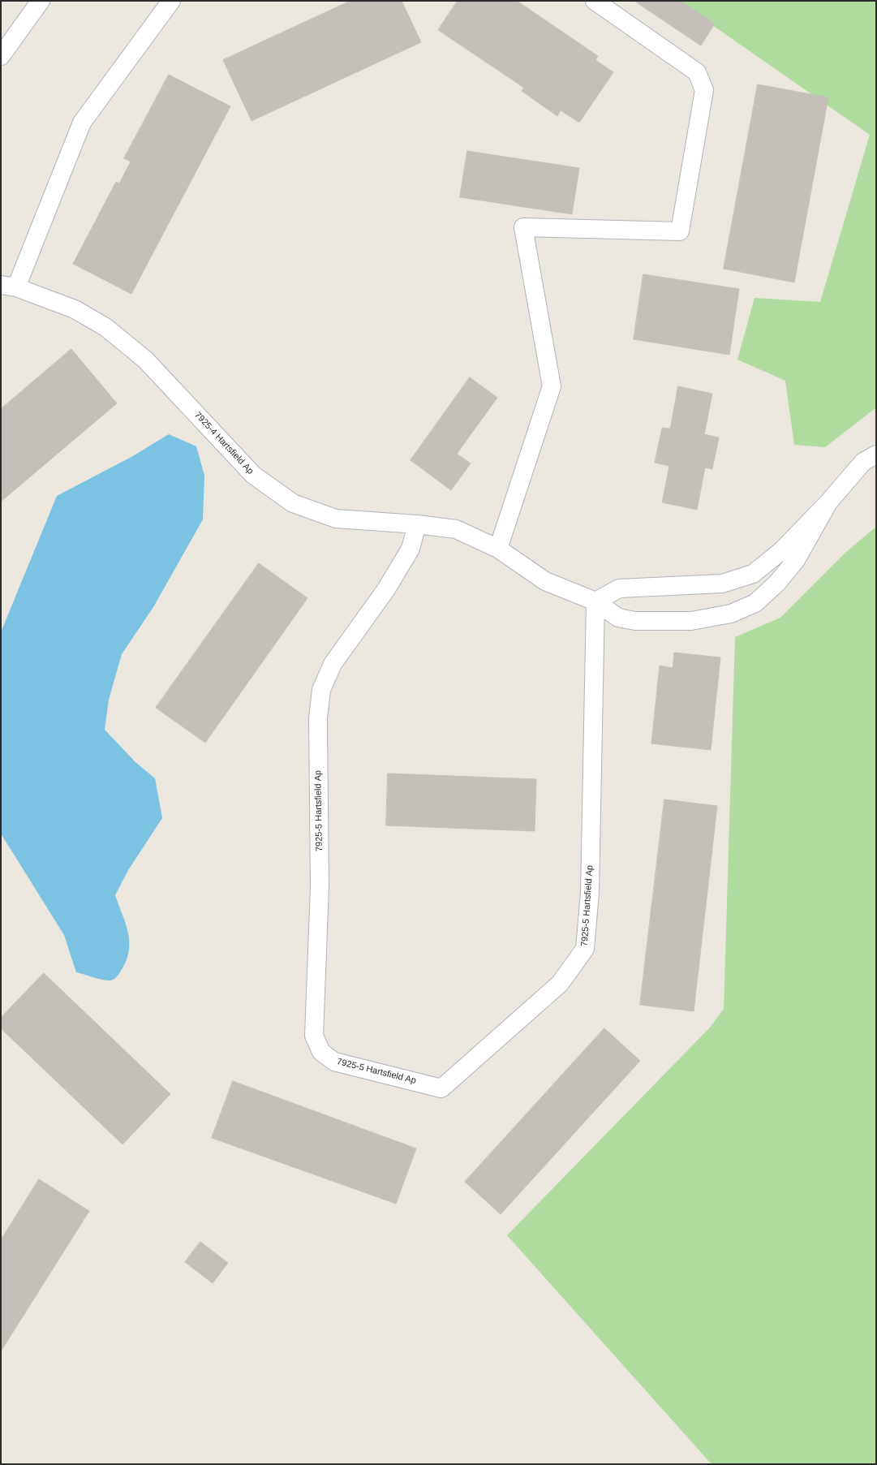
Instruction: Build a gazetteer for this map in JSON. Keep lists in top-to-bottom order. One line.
{"streets":{"street":["7925-4 Hartsfield Ap","7925-5 Hartsfield Ap"]},"crossings":[["7925-4 Hartsfield Ap","7925-5 Hartsfield Ap"]]}
